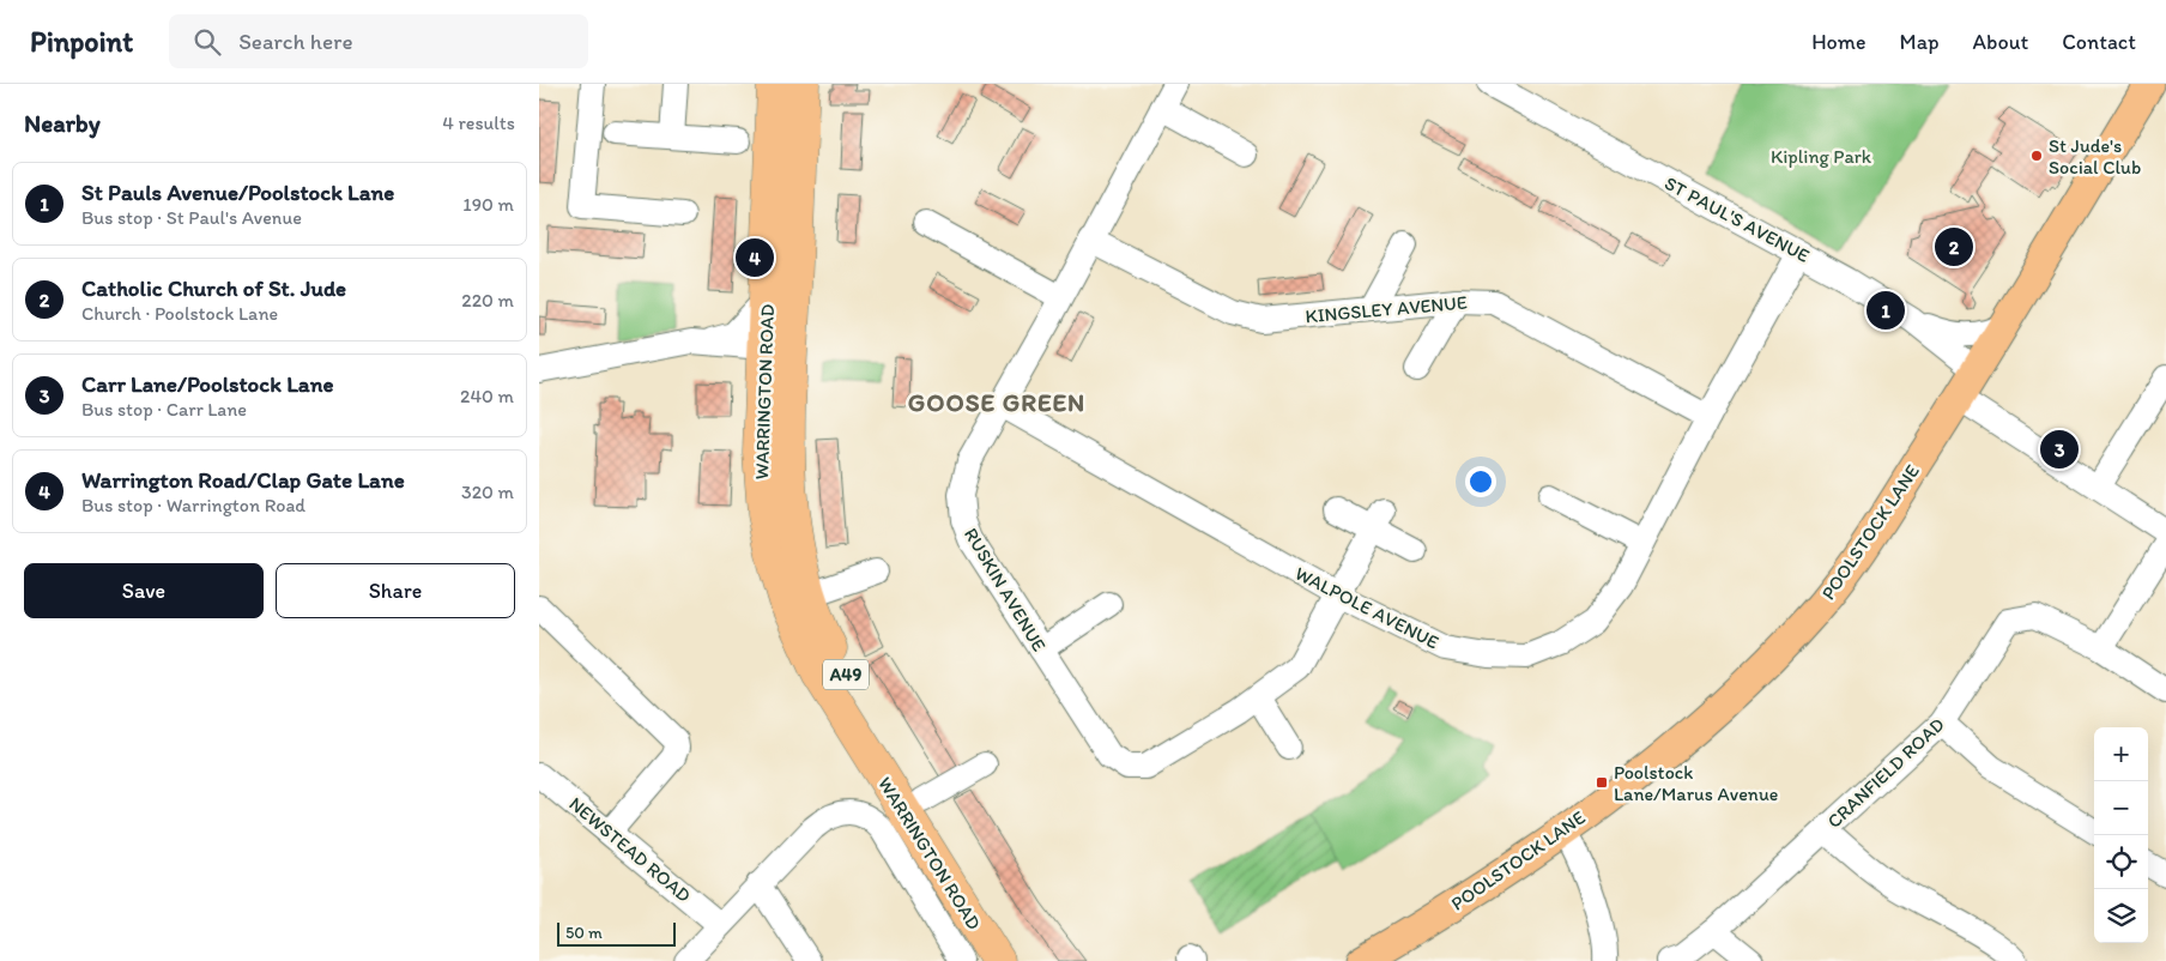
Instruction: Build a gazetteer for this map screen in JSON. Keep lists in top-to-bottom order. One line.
{"streets":{"highway":["WARRINGTON ROAD","A49"],"main road":["POOLSTOCK LANE"],"street":["ST PAUL'S AVENUE","KINGSLEY AVENUE","RUSKIN AVENUE","WALPOLE AVENUE","CRANFIELD ROAD","NEWSTEAD ROAD"]},"crossings":[["ST PAUL'S AVENUE","POOLSTOCK LANE"],["ST PAUL'S AVENUE","WALPOLE AVENUE"],["KINGSLEY AVENUE","RUSKIN AVENUE"],["KINGSLEY AVENUE","WALPOLE AVENUE"],["RUSKIN AVENUE","WALPOLE AVENUE"]],"districts":["GOOSE GREEN"],"parks":["Kipling Park"],"places":{"other":["St Jude's Social Club"],"transit":["Poolstock Lane/Marus Avenue"]},"scale_bar":"50 m","page":{"header":"Pinpoint","search":"Search here","nav":["Home","Map","About","Contact"],"heading":["Nearby","4 results"],"list":[{"mark":"1","name":"St Pauls Avenue/Poolstock Lane","note":"Bus stop · St Paul's Avenue","value":"190 m"},{"mark":"2","name":"Catholic Church of St. Jude","note":"Church · Poolstock Lane","value":"220 m"},{"mark":"3","name":"Carr Lane/Poolstock Lane","note":"Bus stop · Carr Lane","value":"240 m"},{"mark":"4","name":"Warrington Road/Clap Gate Lane","note":"Bus stop · Warrington Road","value":"320 m"}],"pins":["2","4","1","3"],"buttons":["Save","Share"],"map_buttons":["+","−"],"scale":"50 m"}}
